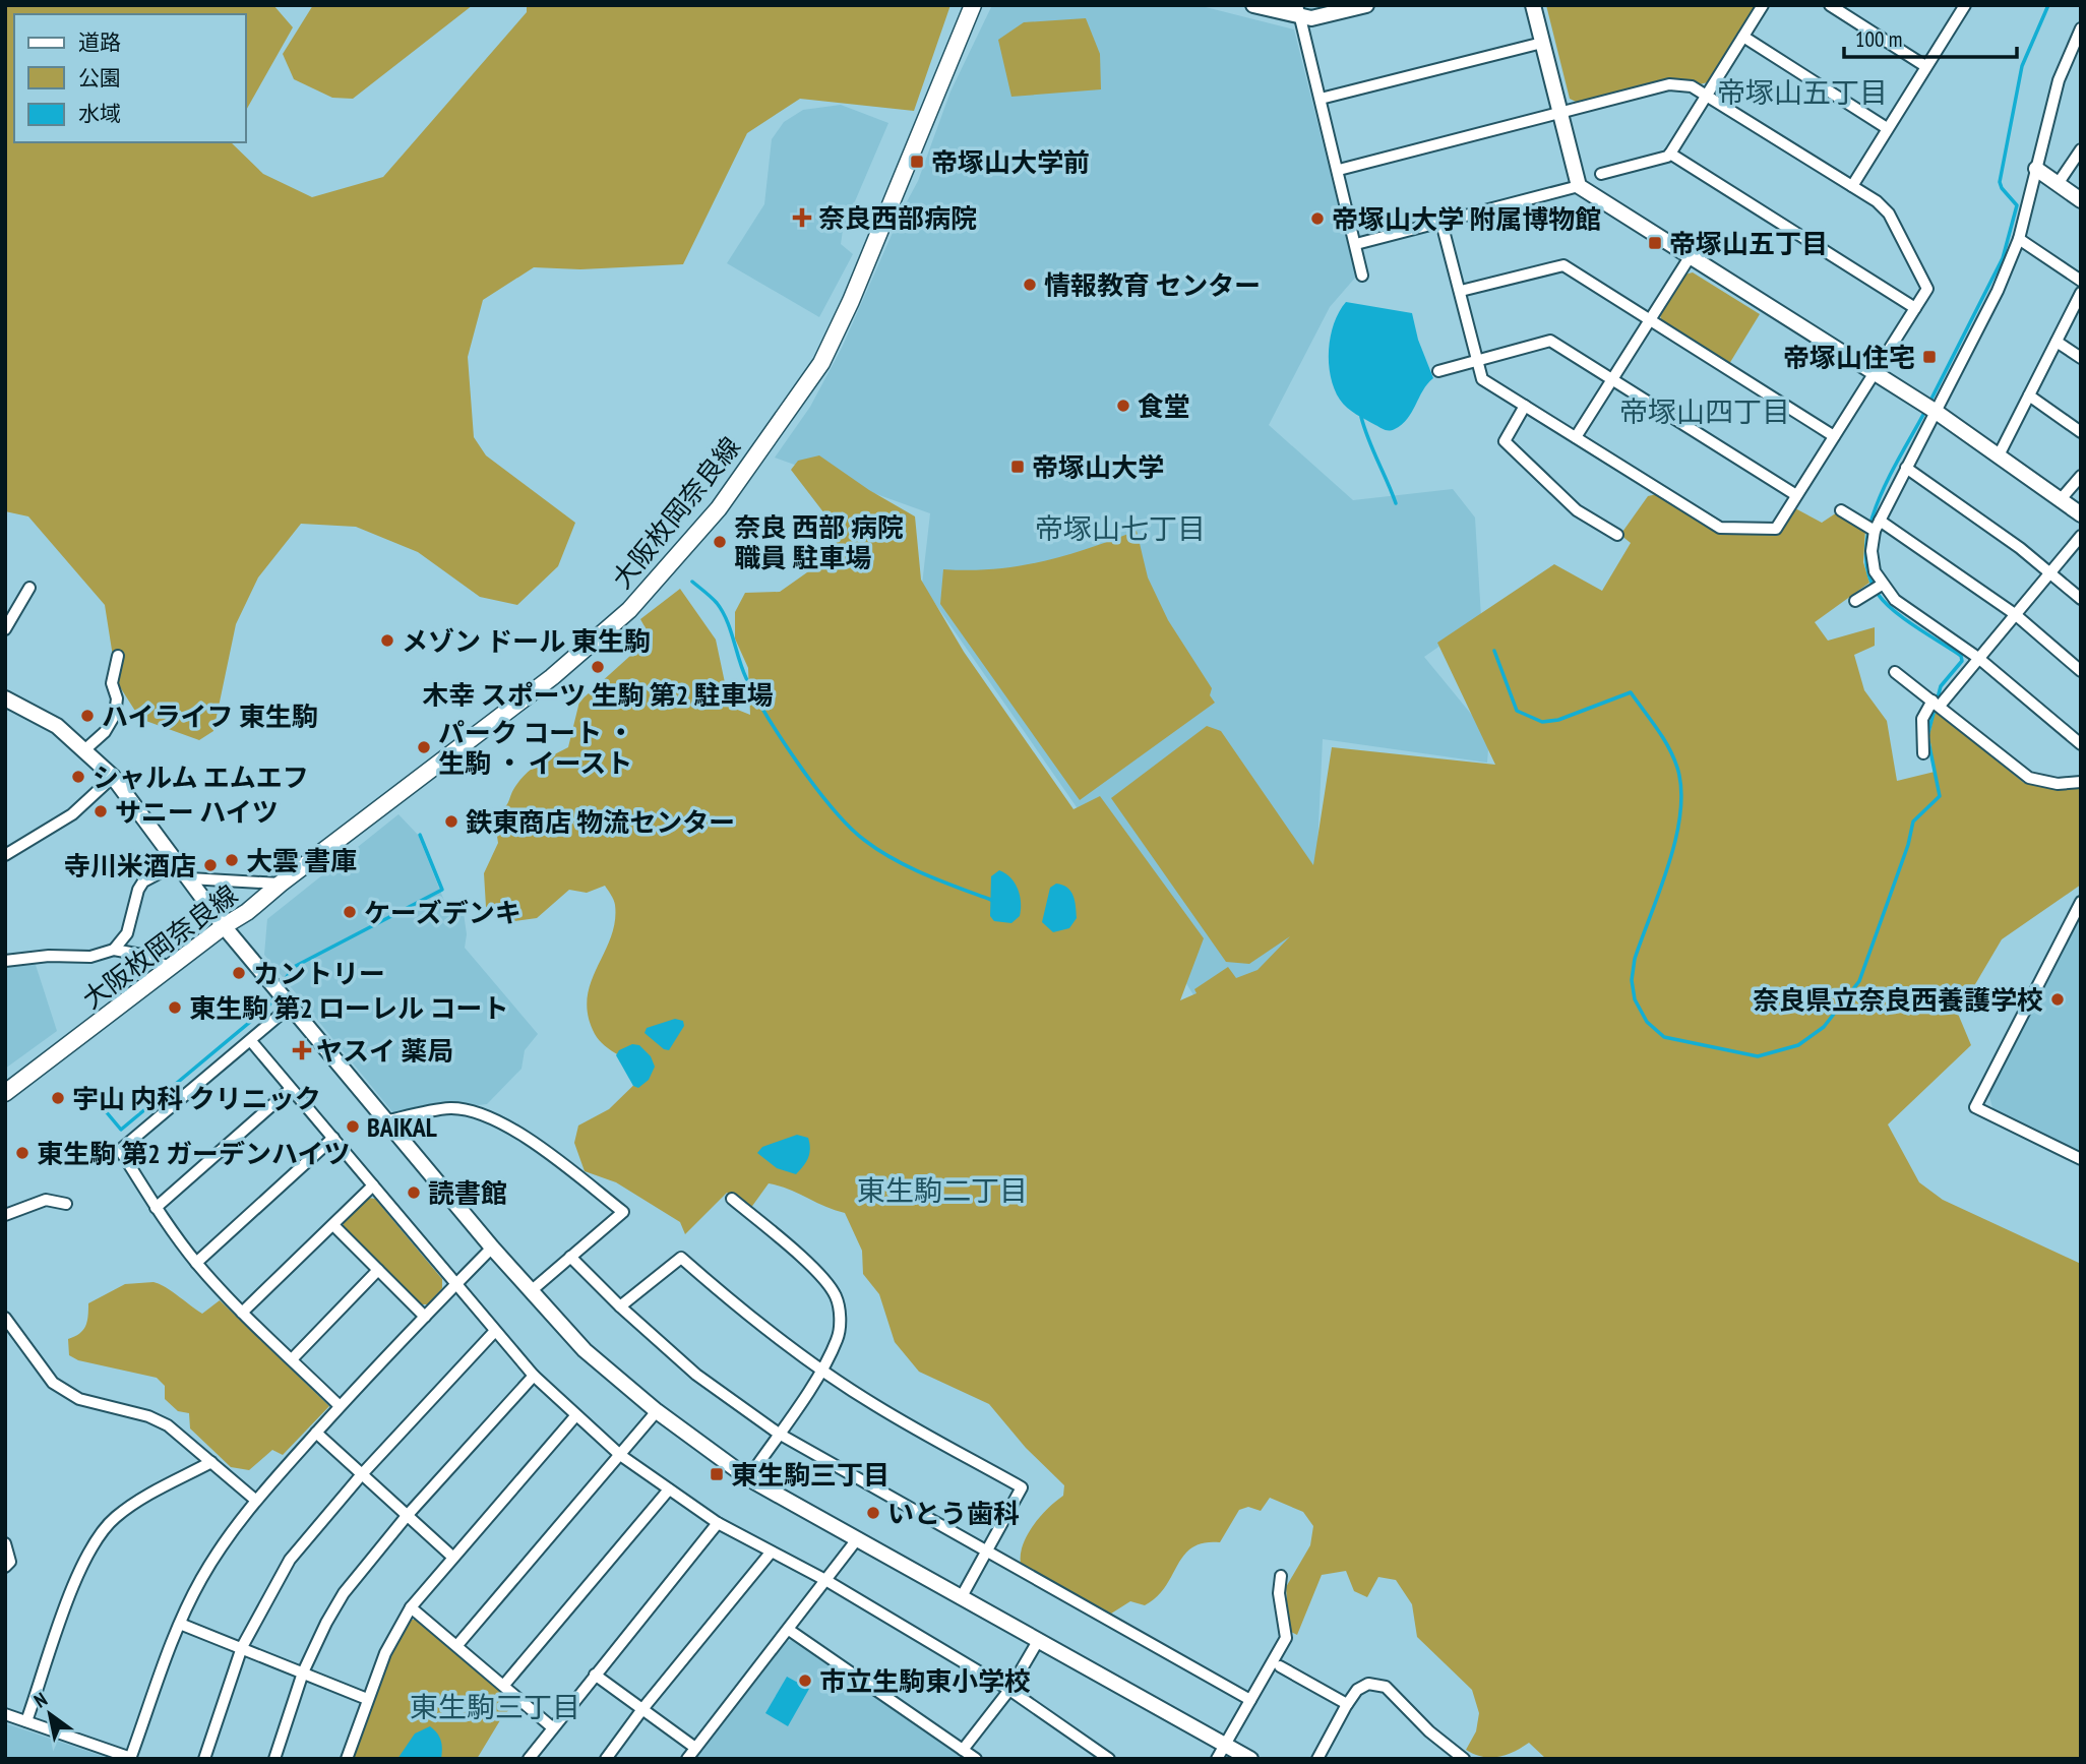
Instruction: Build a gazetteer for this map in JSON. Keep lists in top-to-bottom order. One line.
{"streets":{"main road":["大阪枚岡奈良線"]},"districts":["帝塚山五丁目","帝塚山四丁目","帝塚山七丁目","東生駒二丁目","東生駒三丁目"],"places":{"transit":["帝塚山大学前","帝塚山五丁目","帝塚山住宅","帝塚山大学","東生駒三丁目"],"health":["奈良西部病院","ヤスイ 薬局"],"other":["帝塚山大学 附属博物館","情報教育 センター","食堂","奈良 西部 病院 職員 駐車場","メゾン ドール 東生駒","木幸 スポーツ 生駒 第2 駐車場","ハイライフ 東生駒","パーク コート ・ 生駒 ・ イースト","シャルム エムエフ","サニー ハイツ","鉄東商店 物流センター","大雲 書庫","寺川米酒店","ケーズデンキ","カントリー","奈良県立奈良西養護学校","東生駒 第2 ローレル コート","宇山 内科 クリニック","BAIKAL","東生駒 第2 ガーデンハイツ","読書館","いとう歯科","市立生駒東小学校"]},"legend":["道路","公園","水域"],"scale_bar":"100 m","north":"top left"}
